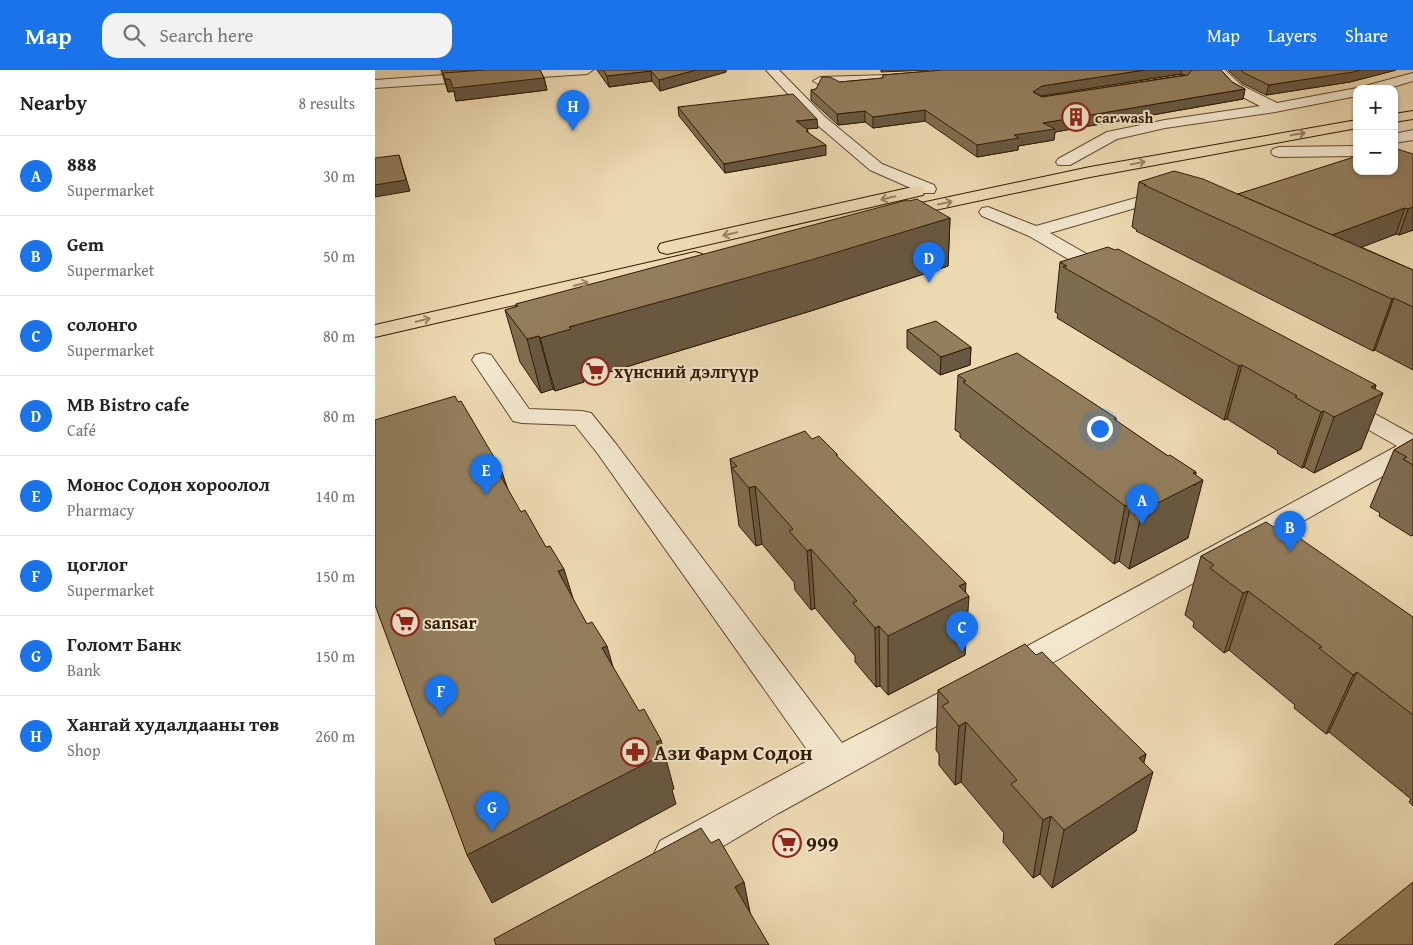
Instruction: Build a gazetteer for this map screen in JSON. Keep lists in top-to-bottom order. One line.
{"places":{"building":["car wash"],"supermarket":["хүнсний дэлгүүр","sansar","999"],"pharmacy":["Ази Фарм Содон"]},"page":{"header":"Map","search":"Search here","nav":["Map","Layers","Share"],"heading":["Nearby","8 results"],"map_buttons":["+","−"],"pins":["H","D","E","A","B","C","F","G"],"list":[{"mark":"A","name":"888","note":"Supermarket","value":"30 m"},{"mark":"B","name":"Gem","note":"Supermarket","value":"50 m"},{"mark":"C","name":"солонго","note":"Supermarket","value":"80 m"},{"mark":"D","name":"MB Bistro cafe","note":"Café","value":"80 m"},{"mark":"E","name":"Монос Содон хороолол","note":"Pharmacy","value":"140 m"},{"mark":"F","name":"цоглог","note":"Supermarket","value":"150 m"},{"mark":"G","name":"Голомт Банк","note":"Bank","value":"150 m"},{"mark":"H","name":"Хангай худалдааны төв","note":"Shop","value":"260 m"}]}}
